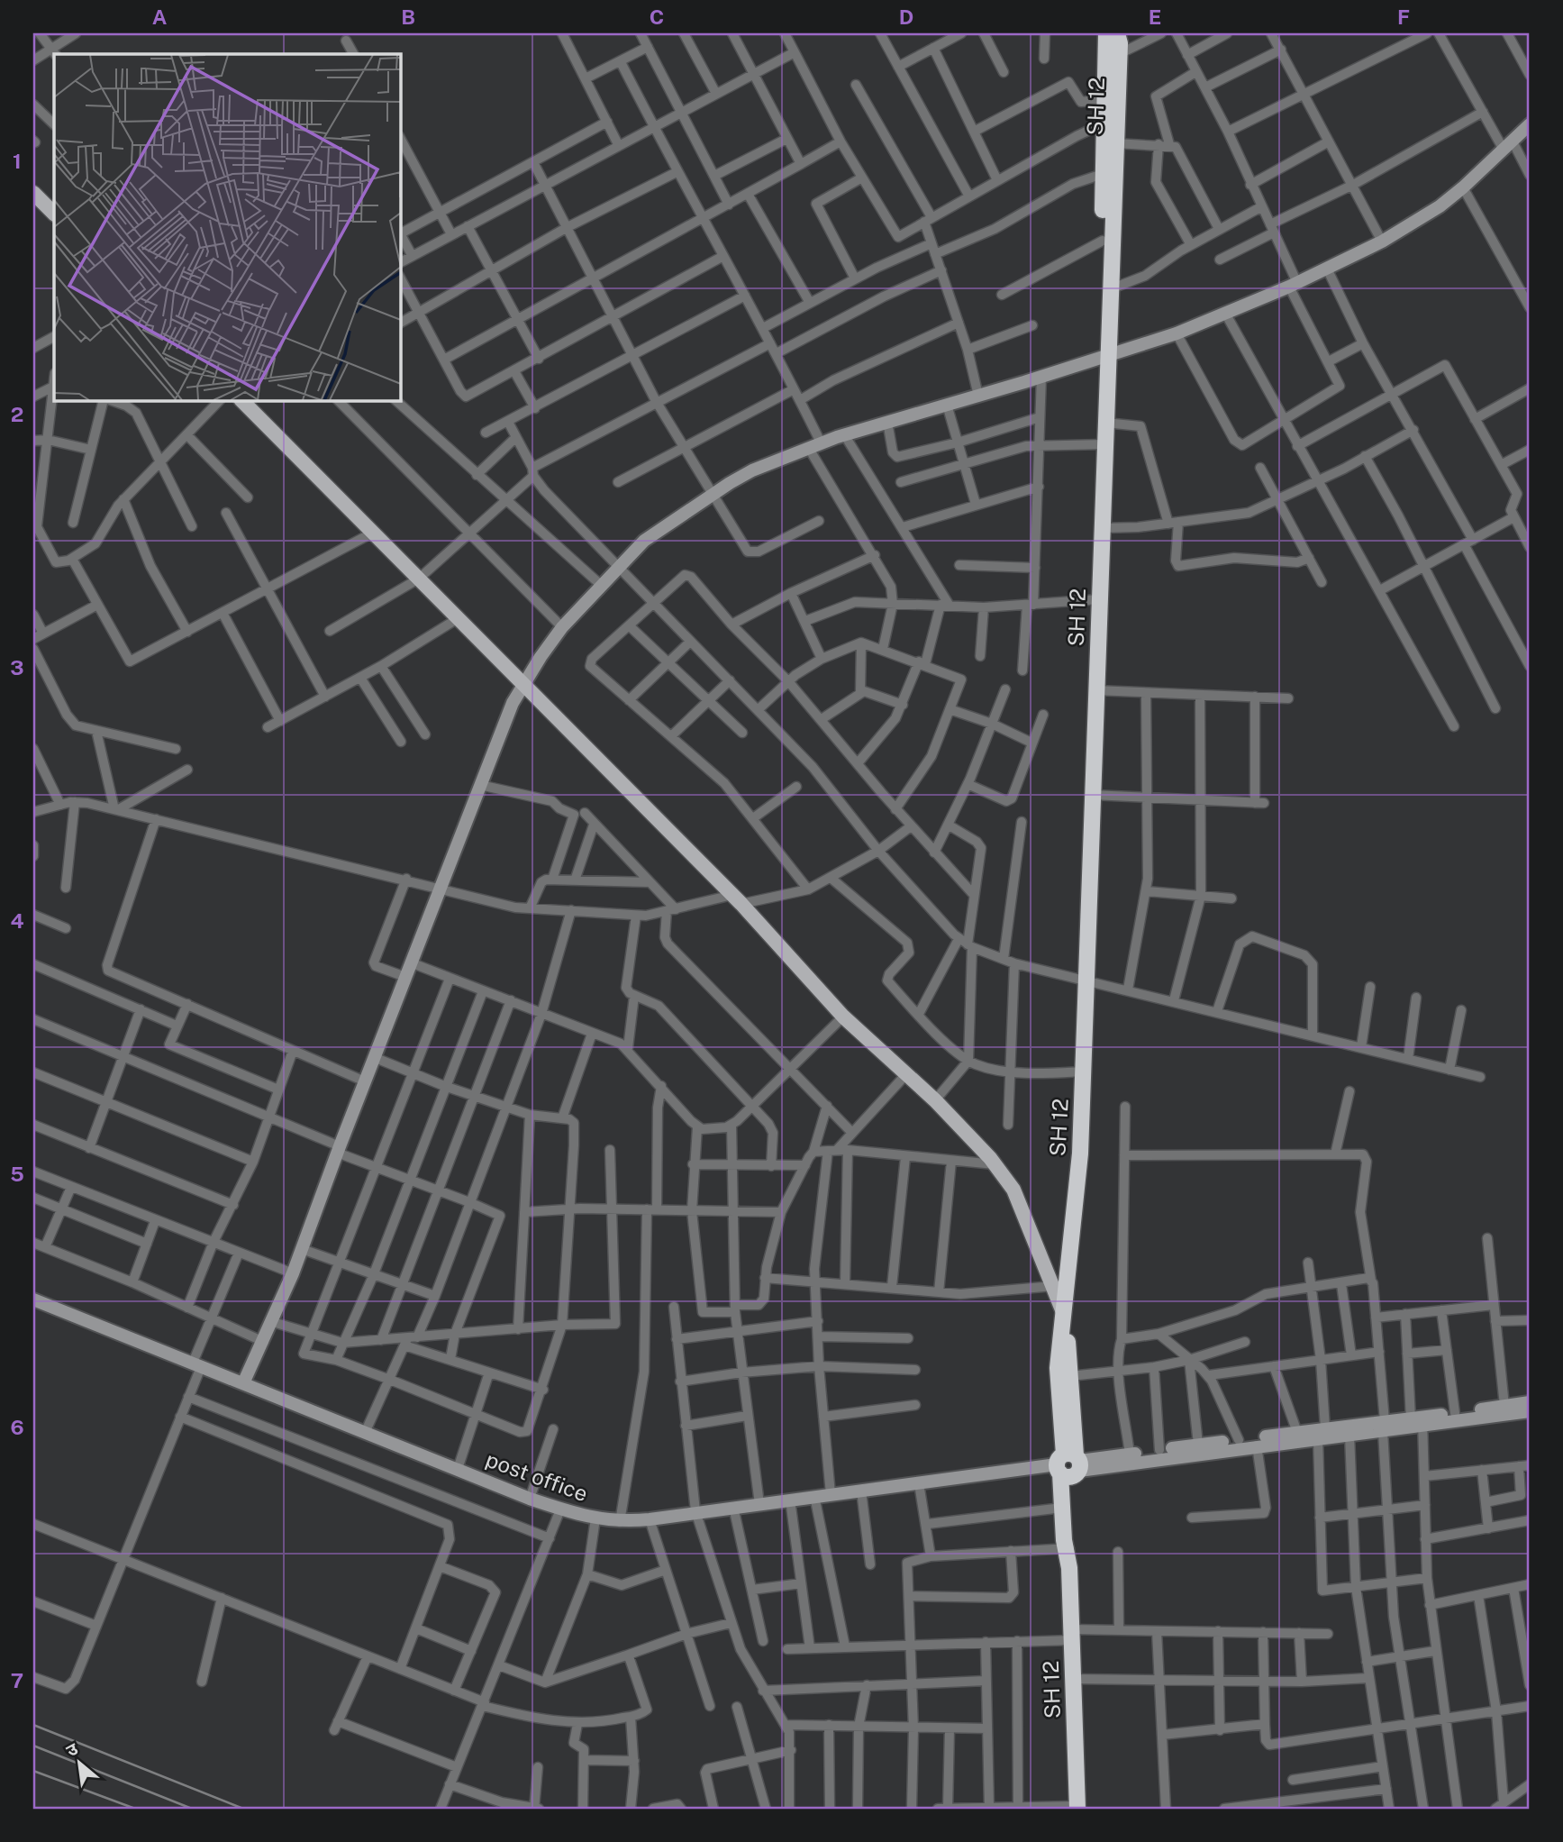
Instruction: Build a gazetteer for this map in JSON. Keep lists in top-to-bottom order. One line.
{"streets":{"highway":["SH 12"],"street":["post office"]},"crossings":[["SH 12","post office"]],"north":"top left","grid":{"columns":["A","B","C","D","E","F"],"rows":["1","2","3","4","5","6","7"]}}
